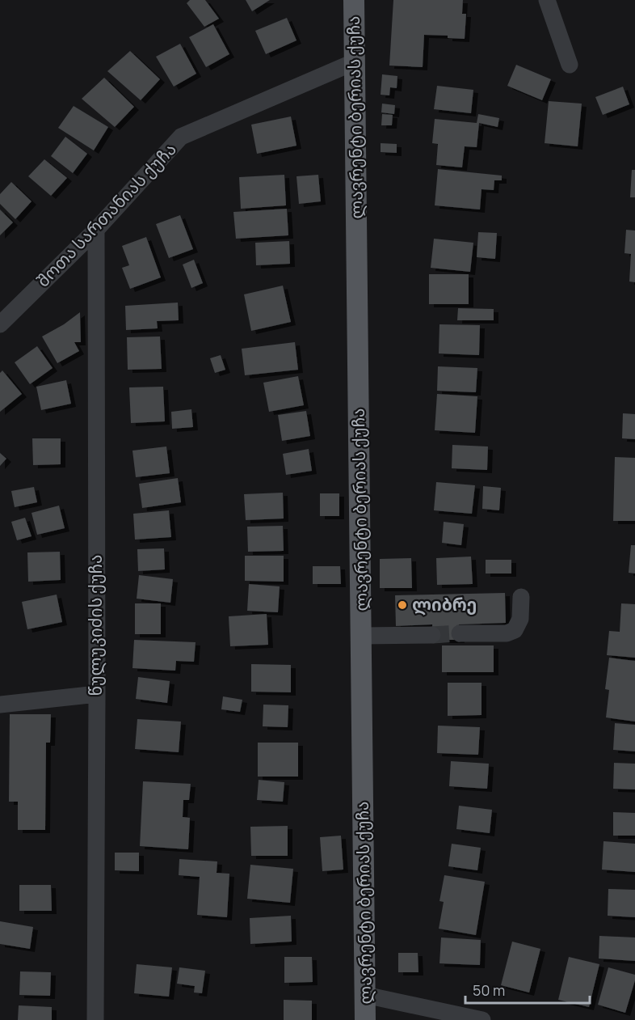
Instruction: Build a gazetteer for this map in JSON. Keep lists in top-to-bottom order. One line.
{"streets":{"main road":["ლავრენტი ბერიას ქუჩა"],"street":["შოთა სართანიას ქუჩა","წულუკიძის ქუჩა"]},"crossings":[["ლავრენტი ბერიას ქუჩა","შოთა სართანიას ქუჩა"],["შოთა სართანიას ქუჩა","წულუკიძის ქუჩა"]],"places":["ლიბრე"],"scale_bar":"50 m"}
